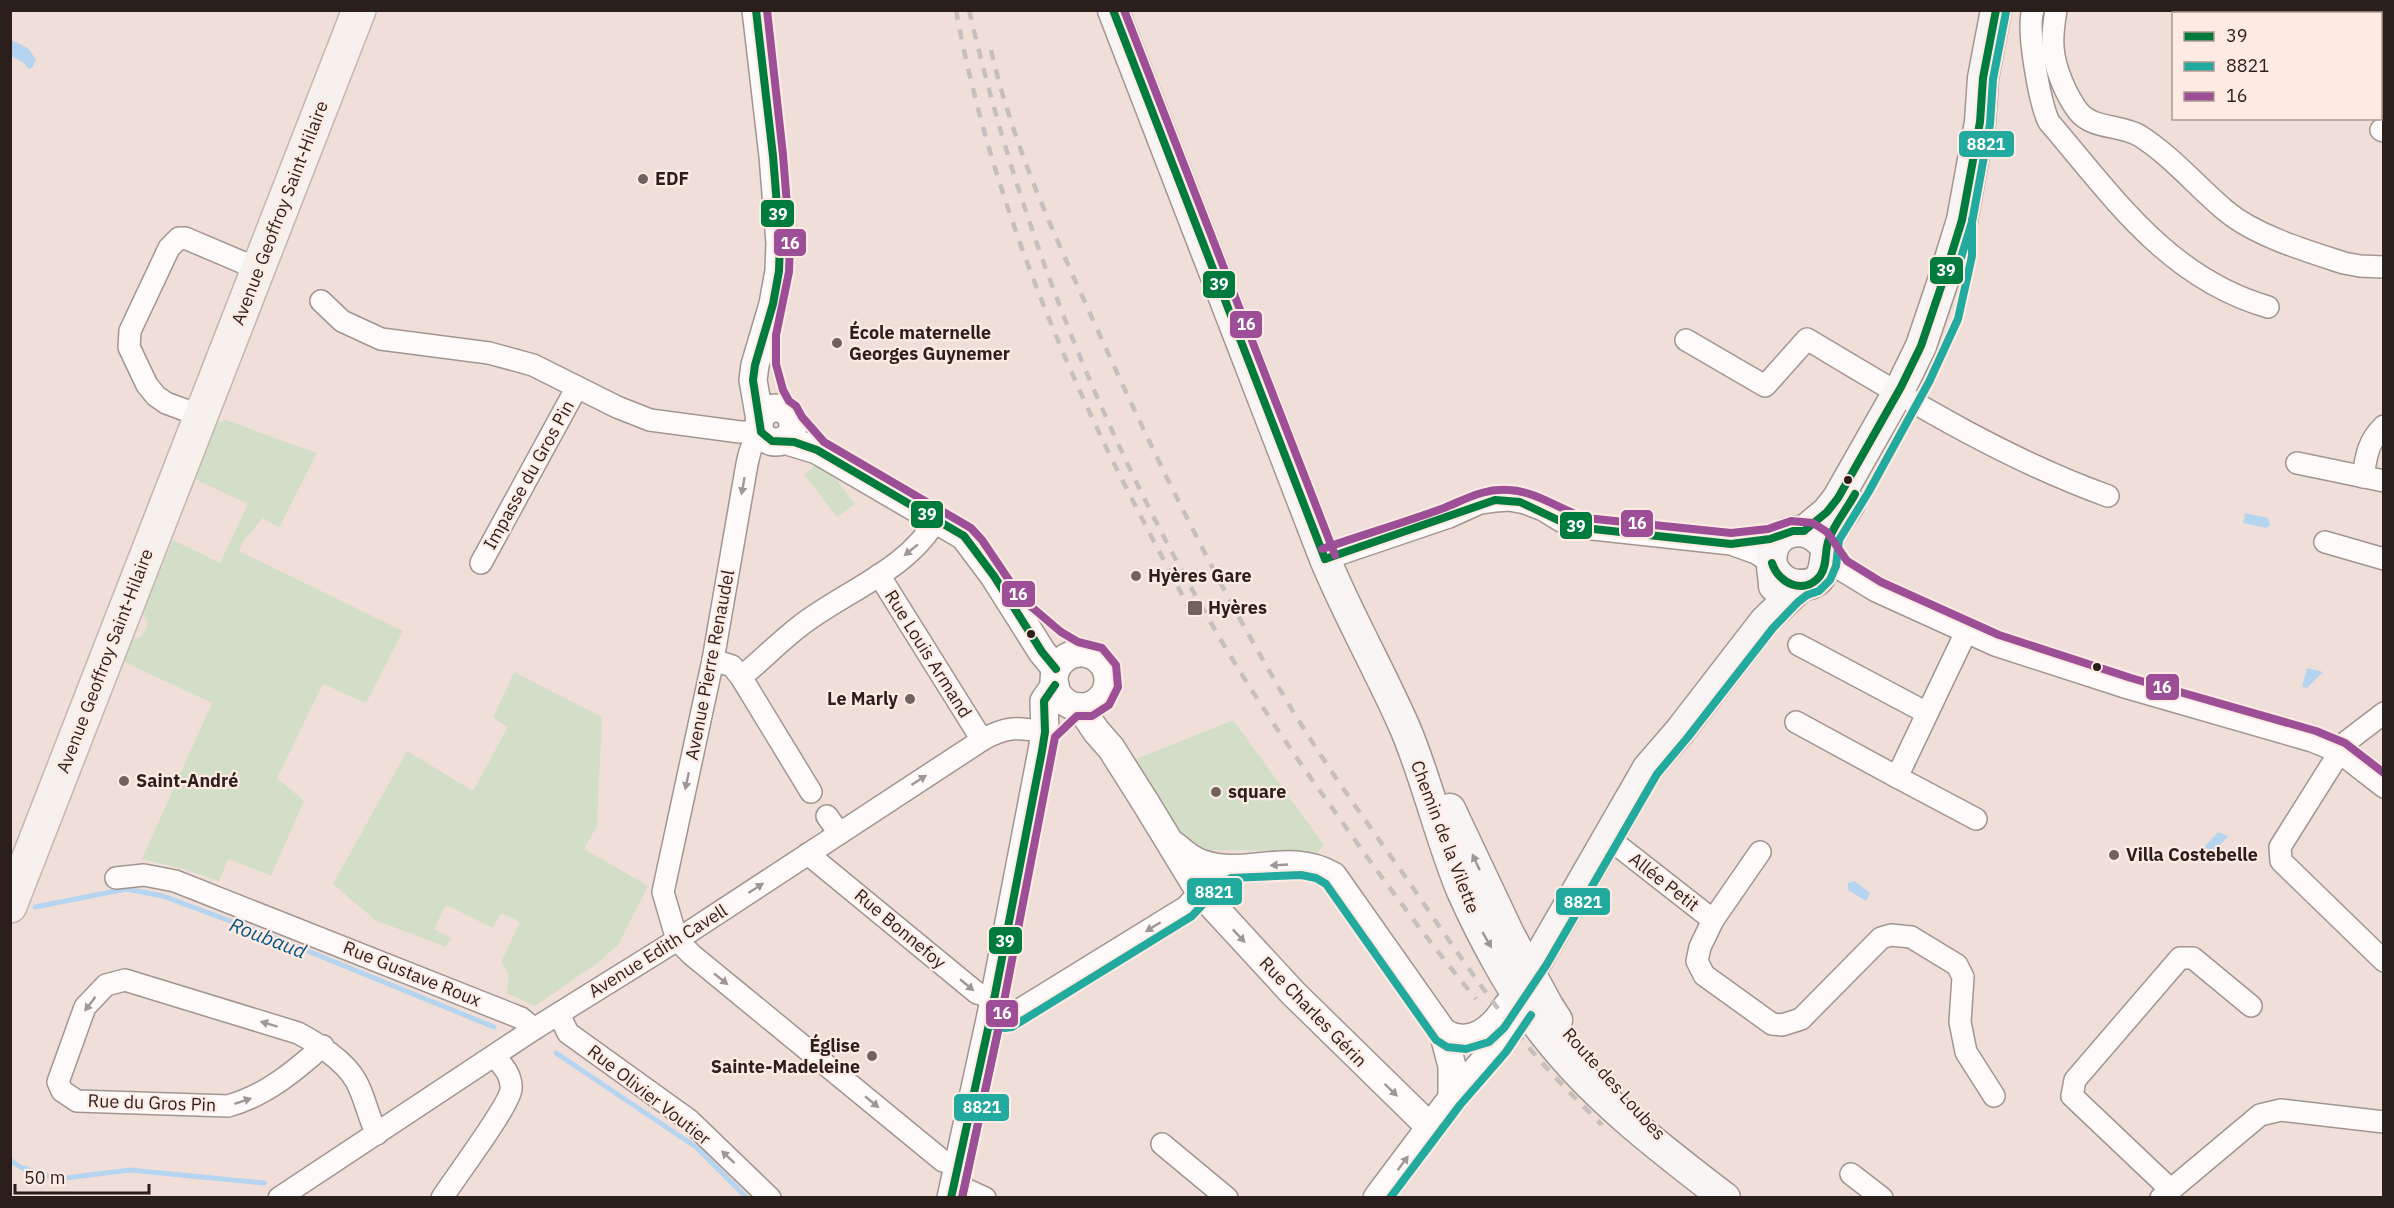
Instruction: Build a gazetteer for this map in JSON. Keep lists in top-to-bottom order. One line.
{"streets":{"main road":["Avenue Geoffroy Saint-Hilaire","Chemin de la Vilette","Route des Loubes"],"street":["Impasse du Gros Pin","Rue Louis Armand","Avenue Pierre Renaudel","Allée Petit","Rue Bonnefoy","Avenue Edith Cavell","Rue Gustave Roux","Rue Charles Gérin","Rue Olivier Voutier","Rue du Gros Pin"]},"crossings":[["Rue Louis Armand","Avenue Edith Cavell"],["Avenue Pierre Renaudel","Avenue Edith Cavell"],["Chemin de la Vilette","Route des Loubes"],["Rue Bonnefoy","Avenue Edith Cavell"],["Avenue Edith Cavell","Rue Gustave Roux"],["Avenue Edith Cavell","Rue Olivier Voutier"],["Avenue Edith Cavell","Rue du Gros Pin"]],"one_way":["Avenue Pierre Renaudel","Avenue Edith Cavell","Rue Charles Gérin"],"water":["Roubaud"],"places":{"other":["EDF","École maternelle Georges Guynemer","Hyères Gare","Le Marly","Saint-André","square","Villa Costebelle","Église Sainte-Madeleine"],"transit":["Hyères"]},"lines":["transit line 39","transit line 16","transit line 8821"],"legend":["39","8821","16"],"scale_bar":"50 m"}
